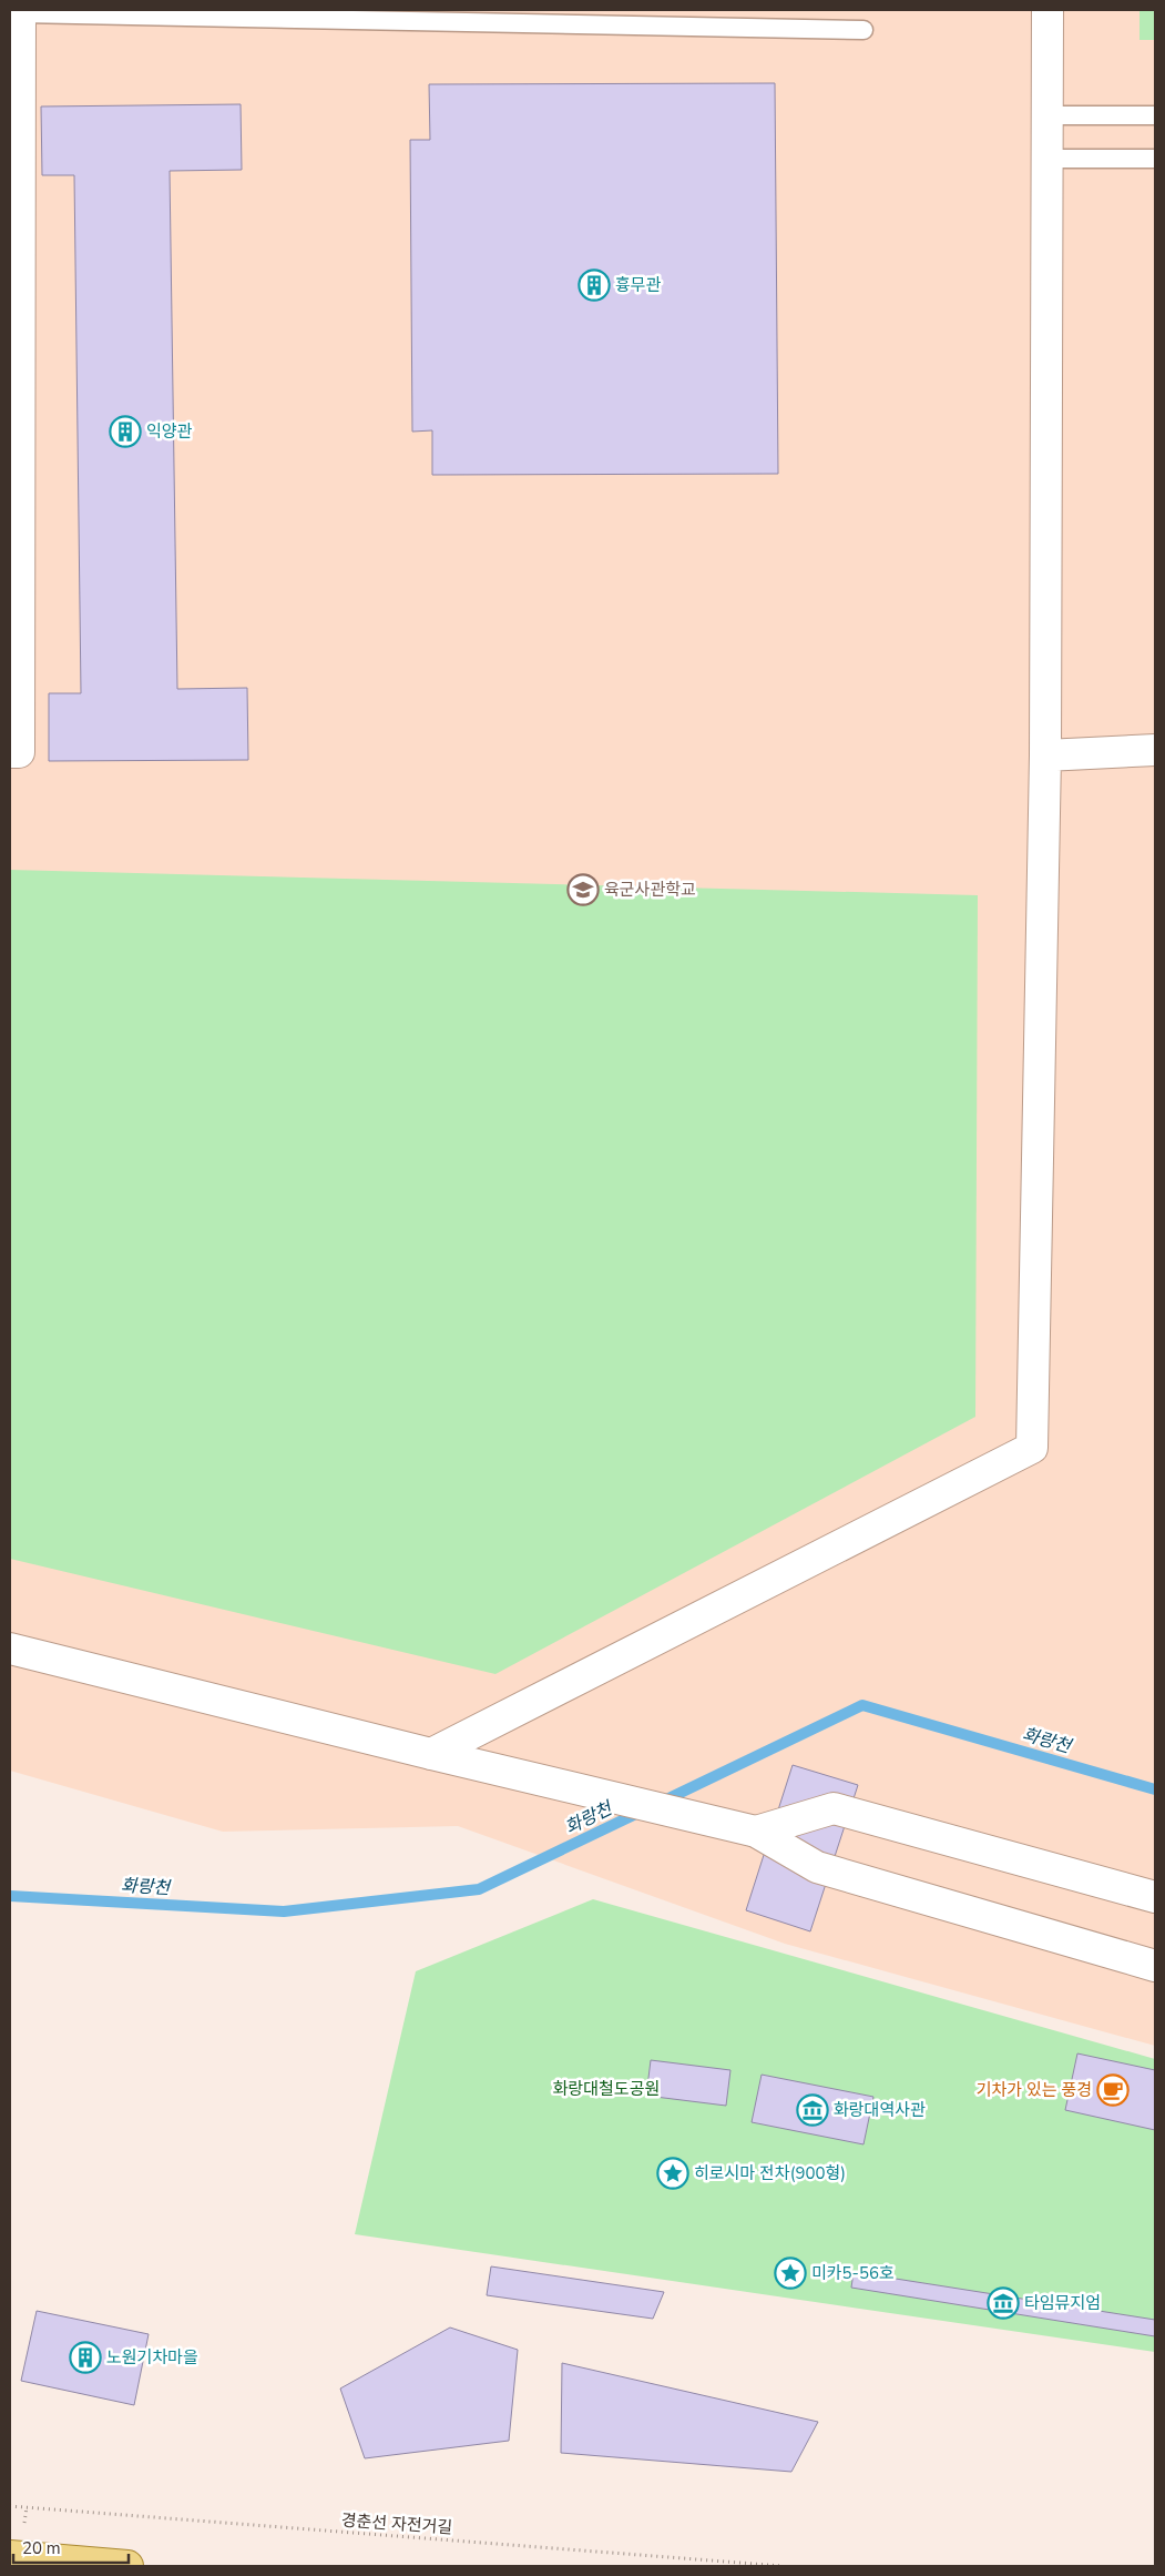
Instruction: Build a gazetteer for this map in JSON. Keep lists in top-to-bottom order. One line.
{"streets":{"path":["경춘선 자전거길"]},"water":["화랑천"],"parks":["화랑대철도공원"],"places":{"building":["흉무관","익양관","노원기차마을"],"school or university":["육군사관학교"],"cafe":["기차가 있는 풍경"],"museum":["화랑대역사관","타임뮤지엄"],"place":["히로시마 전차(900형)","미카5-56호"]},"scale_bar":"20 m"}
